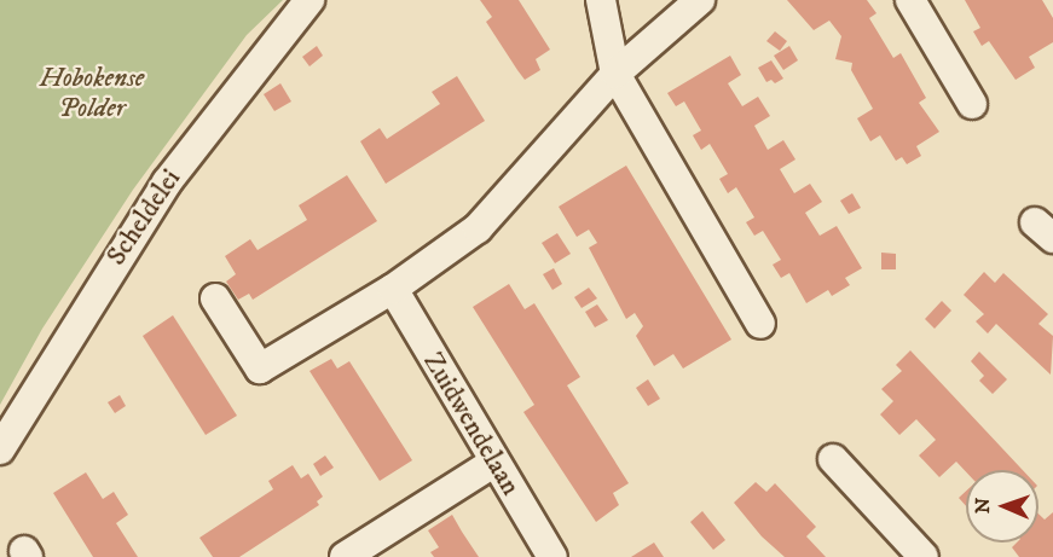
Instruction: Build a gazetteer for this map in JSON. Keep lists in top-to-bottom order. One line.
{"streets":{"street":["Scheldelei","Zuidwendelaan"]},"parks":["Hobokense Polder"],"north":"left"}
